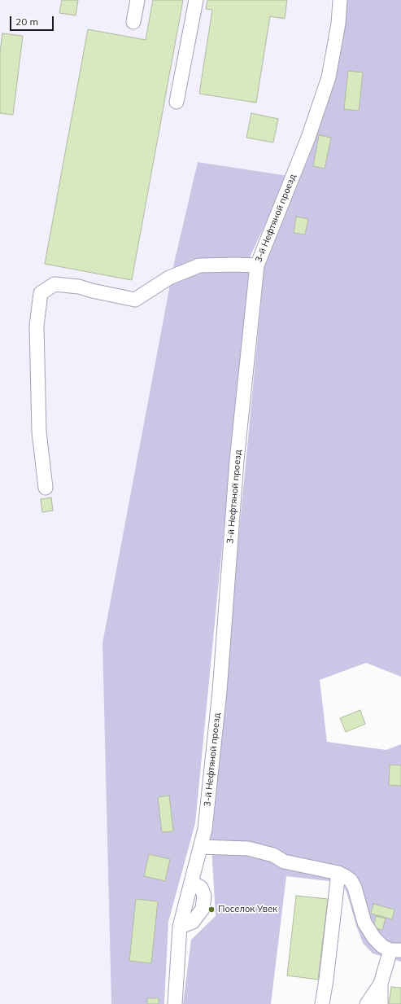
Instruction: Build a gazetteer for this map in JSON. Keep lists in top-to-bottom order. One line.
{"streets":{"street":["3-й Нефтяной проезд"]},"places":["Поселок Увек"],"scale_bar":"20 m"}
